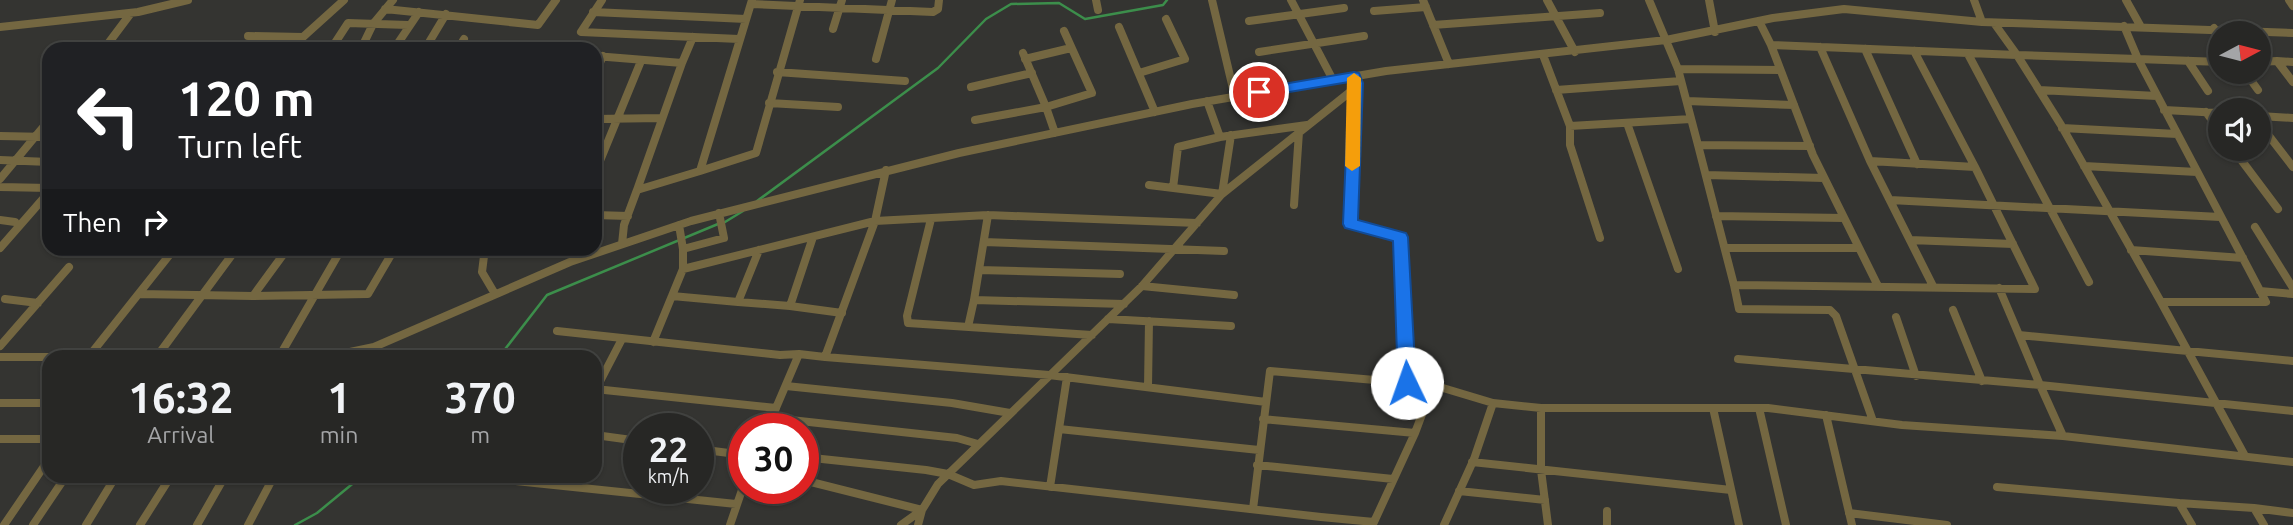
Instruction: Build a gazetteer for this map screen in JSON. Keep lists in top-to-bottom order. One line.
{"north":"right","page":{"turn":["120 m","Turn left"],"then":"Then","eta":["16:32","Arrival","1","min","370","m"],"speed":"22 km/h","limit":"30"}}
